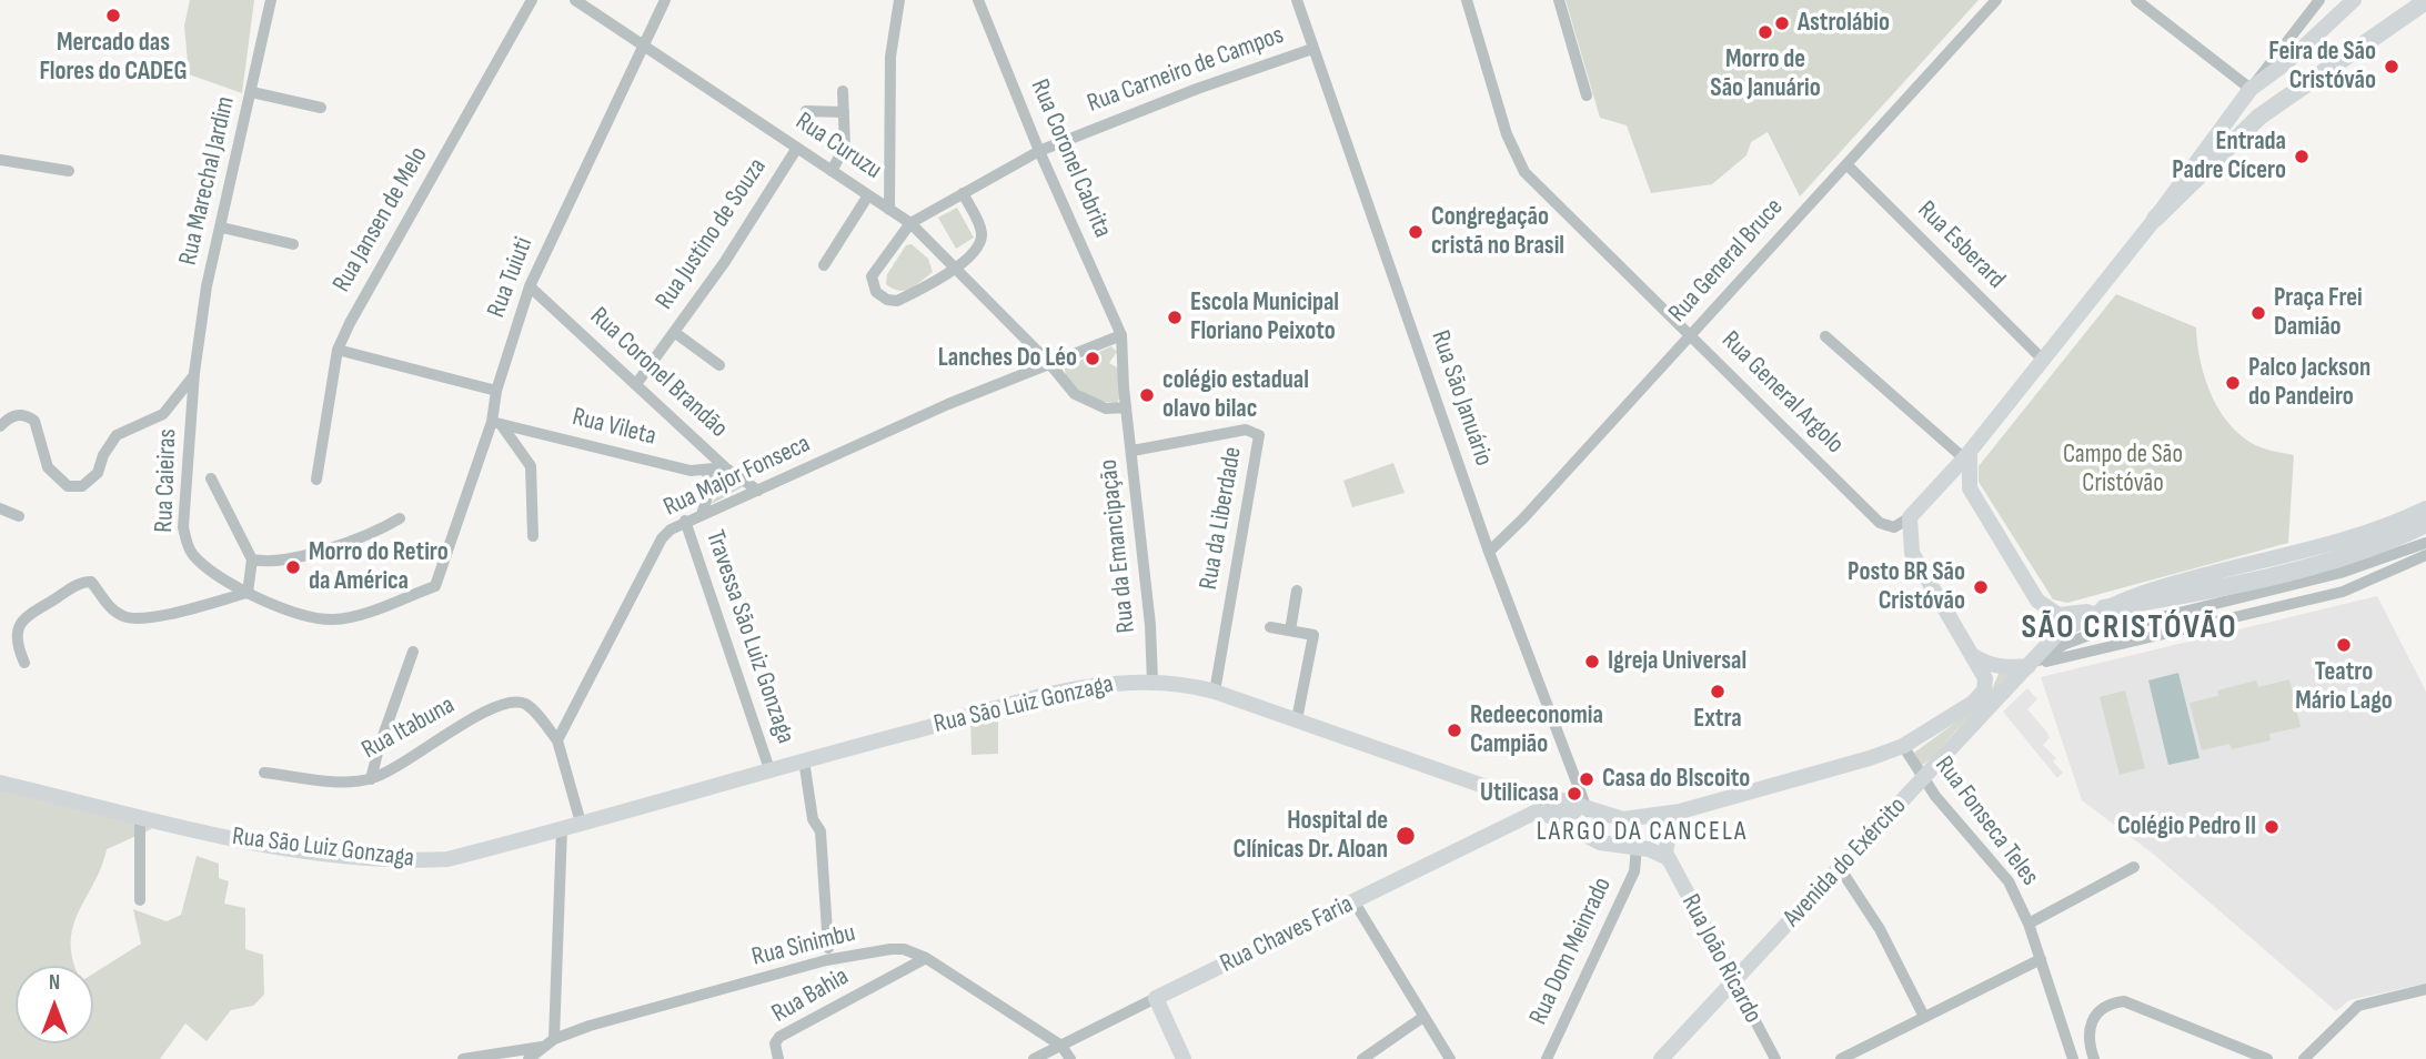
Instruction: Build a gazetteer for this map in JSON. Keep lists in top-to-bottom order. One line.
{"streets":{"main road":["Rua São Luiz Gonzaga","Avenida do Exército","Rua Chaves Faria","Rua João Ricardo"],"street":["Rua Carneiro de Campos","Rua Curuzu","Rua Coronel Cabrita","Rua Marechal Jardim","Rua Jansen de Melo","Rua Justino de Souza","Rua Esberard","Rua General Bruce","Rua Tuiuti","Rua Coronel Brandão","Rua General Argolo","Rua São Januário","Rua Vileta","Rua Major Fonseca","Rua Caieiras","Rua da Liberdade","Rua da Emancipação","Travessa São Luiz Gonzaga","Rua Itabuna","Rua Fonseca Teles","Rua Sinimbu","Rua Dom Meinrado","Rua Bahia"]},"crossings":[["Rua Carneiro de Campos","Rua Curuzu"],["Rua Carneiro de Campos","Rua Coronel Cabrita"],["Rua Carneiro de Campos","Rua São Januário"],["Rua Curuzu","Rua Justino de Souza"],["Rua Curuzu","Rua Tuiuti"],["Rua Curuzu","Rua Major Fonseca"],["Rua Curuzu","Rua da Emancipação"],["Rua Coronel Cabrita","Rua Major Fonseca"],["Rua Coronel Cabrita","Rua da Emancipação"],["Rua Marechal Jardim","Rua Caieiras"],["Rua Justino de Souza","Rua Coronel Brandão"],["Rua Esberard","Rua General Bruce"],["Rua General Bruce","Rua General Argolo"],["Rua General Bruce","Rua São Januário"],["Rua Tuiuti","Rua Coronel Brandão"],["Rua Tuiuti","Rua Vileta"],["Rua Tuiuti","Rua Caieiras"],["Rua Coronel Brandão","Rua Vileta"],["Rua Coronel Brandão","Rua Major Fonseca"],["Rua São Januário","Rua São Luiz Gonzaga"],["Rua Major Fonseca","Rua da Emancipação"],["Rua Major Fonseca","Travessa São Luiz Gonzaga"],["Rua Major Fonseca","Rua Itabuna"],["Rua da Liberdade","Rua da Emancipação"],["Rua da Liberdade","Rua São Luiz Gonzaga"],["Rua da Emancipação","Rua São Luiz Gonzaga"],["Travessa São Luiz Gonzaga","Rua São Luiz Gonzaga"],["Rua São Luiz Gonzaga","Rua Fonseca Teles"],["Rua Fonseca Teles","Avenida do Exército"],["Avenida do Exército","Rua João Ricardo"],["Rua Chaves Faria","Rua Sinimbu"],["Rua Sinimbu","Rua Bahia"]],"districts":["SÃO CRISTÓVÃO","LARGO DA CANCELA"],"parks":["Campo de São Cristóvão"],"places":["Mercado das Flores do CADEG","Astrolábio","Morro de São Januário","Feira de São Cristóvão","Entrada Padre Cícero","Congregação cristã no Brasil","Praça Frei Damião","Escola Municipal Floriano Peixoto","Lanches Do Léo","Palco Jackson do Pandeiro","colégio estadual olavo bilac","Morro do Retiro da América","Posto BR São Cristóvão","Teatro Mário Lago","Igreja Universal","Extra","Redeeconomia Campião","Casa do BIscoito","Utilicasa","Colégio Pedro II","Hospital de Clínicas Dr. Aloan"],"north":"top"}
